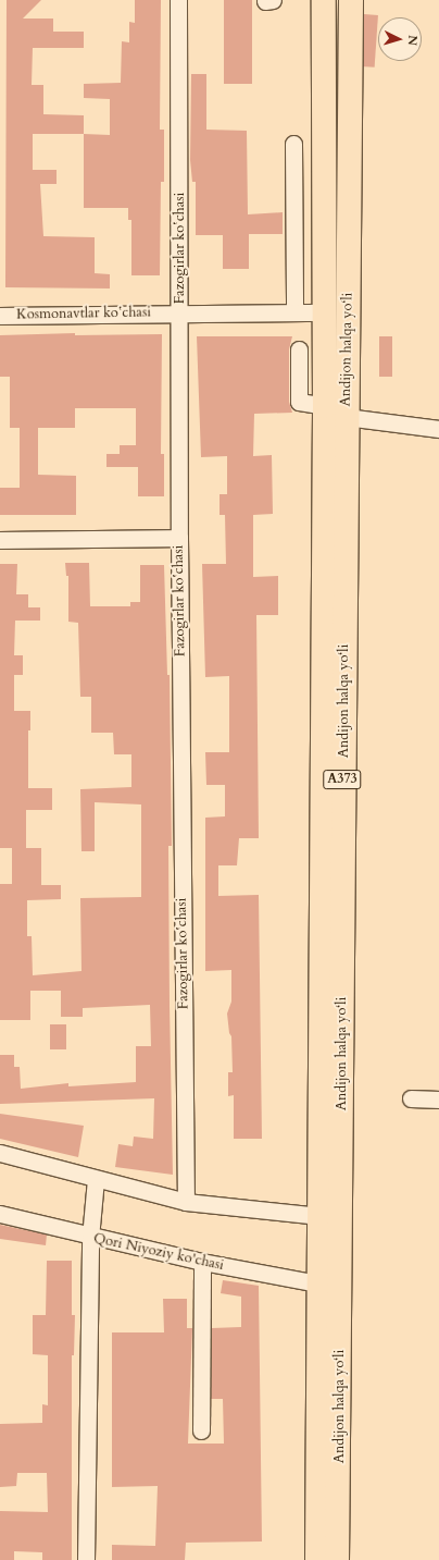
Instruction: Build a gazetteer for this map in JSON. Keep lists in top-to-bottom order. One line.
{"streets":{"highway":["Andijon halqa yo‘li","A373"],"street":["Fazogirlar koʻchasi","Kosmonavtlar koʻchasi","Qori Niyoziy ko'chasi"]},"crossings":[["Fazogirlar koʻchasi","Kosmonavtlar koʻchasi"],["Kosmonavtlar koʻchasi","Andijon halqa yo‘li"],["Andijon halqa yo‘li","Qori Niyoziy ko'chasi"]],"north":"right"}
